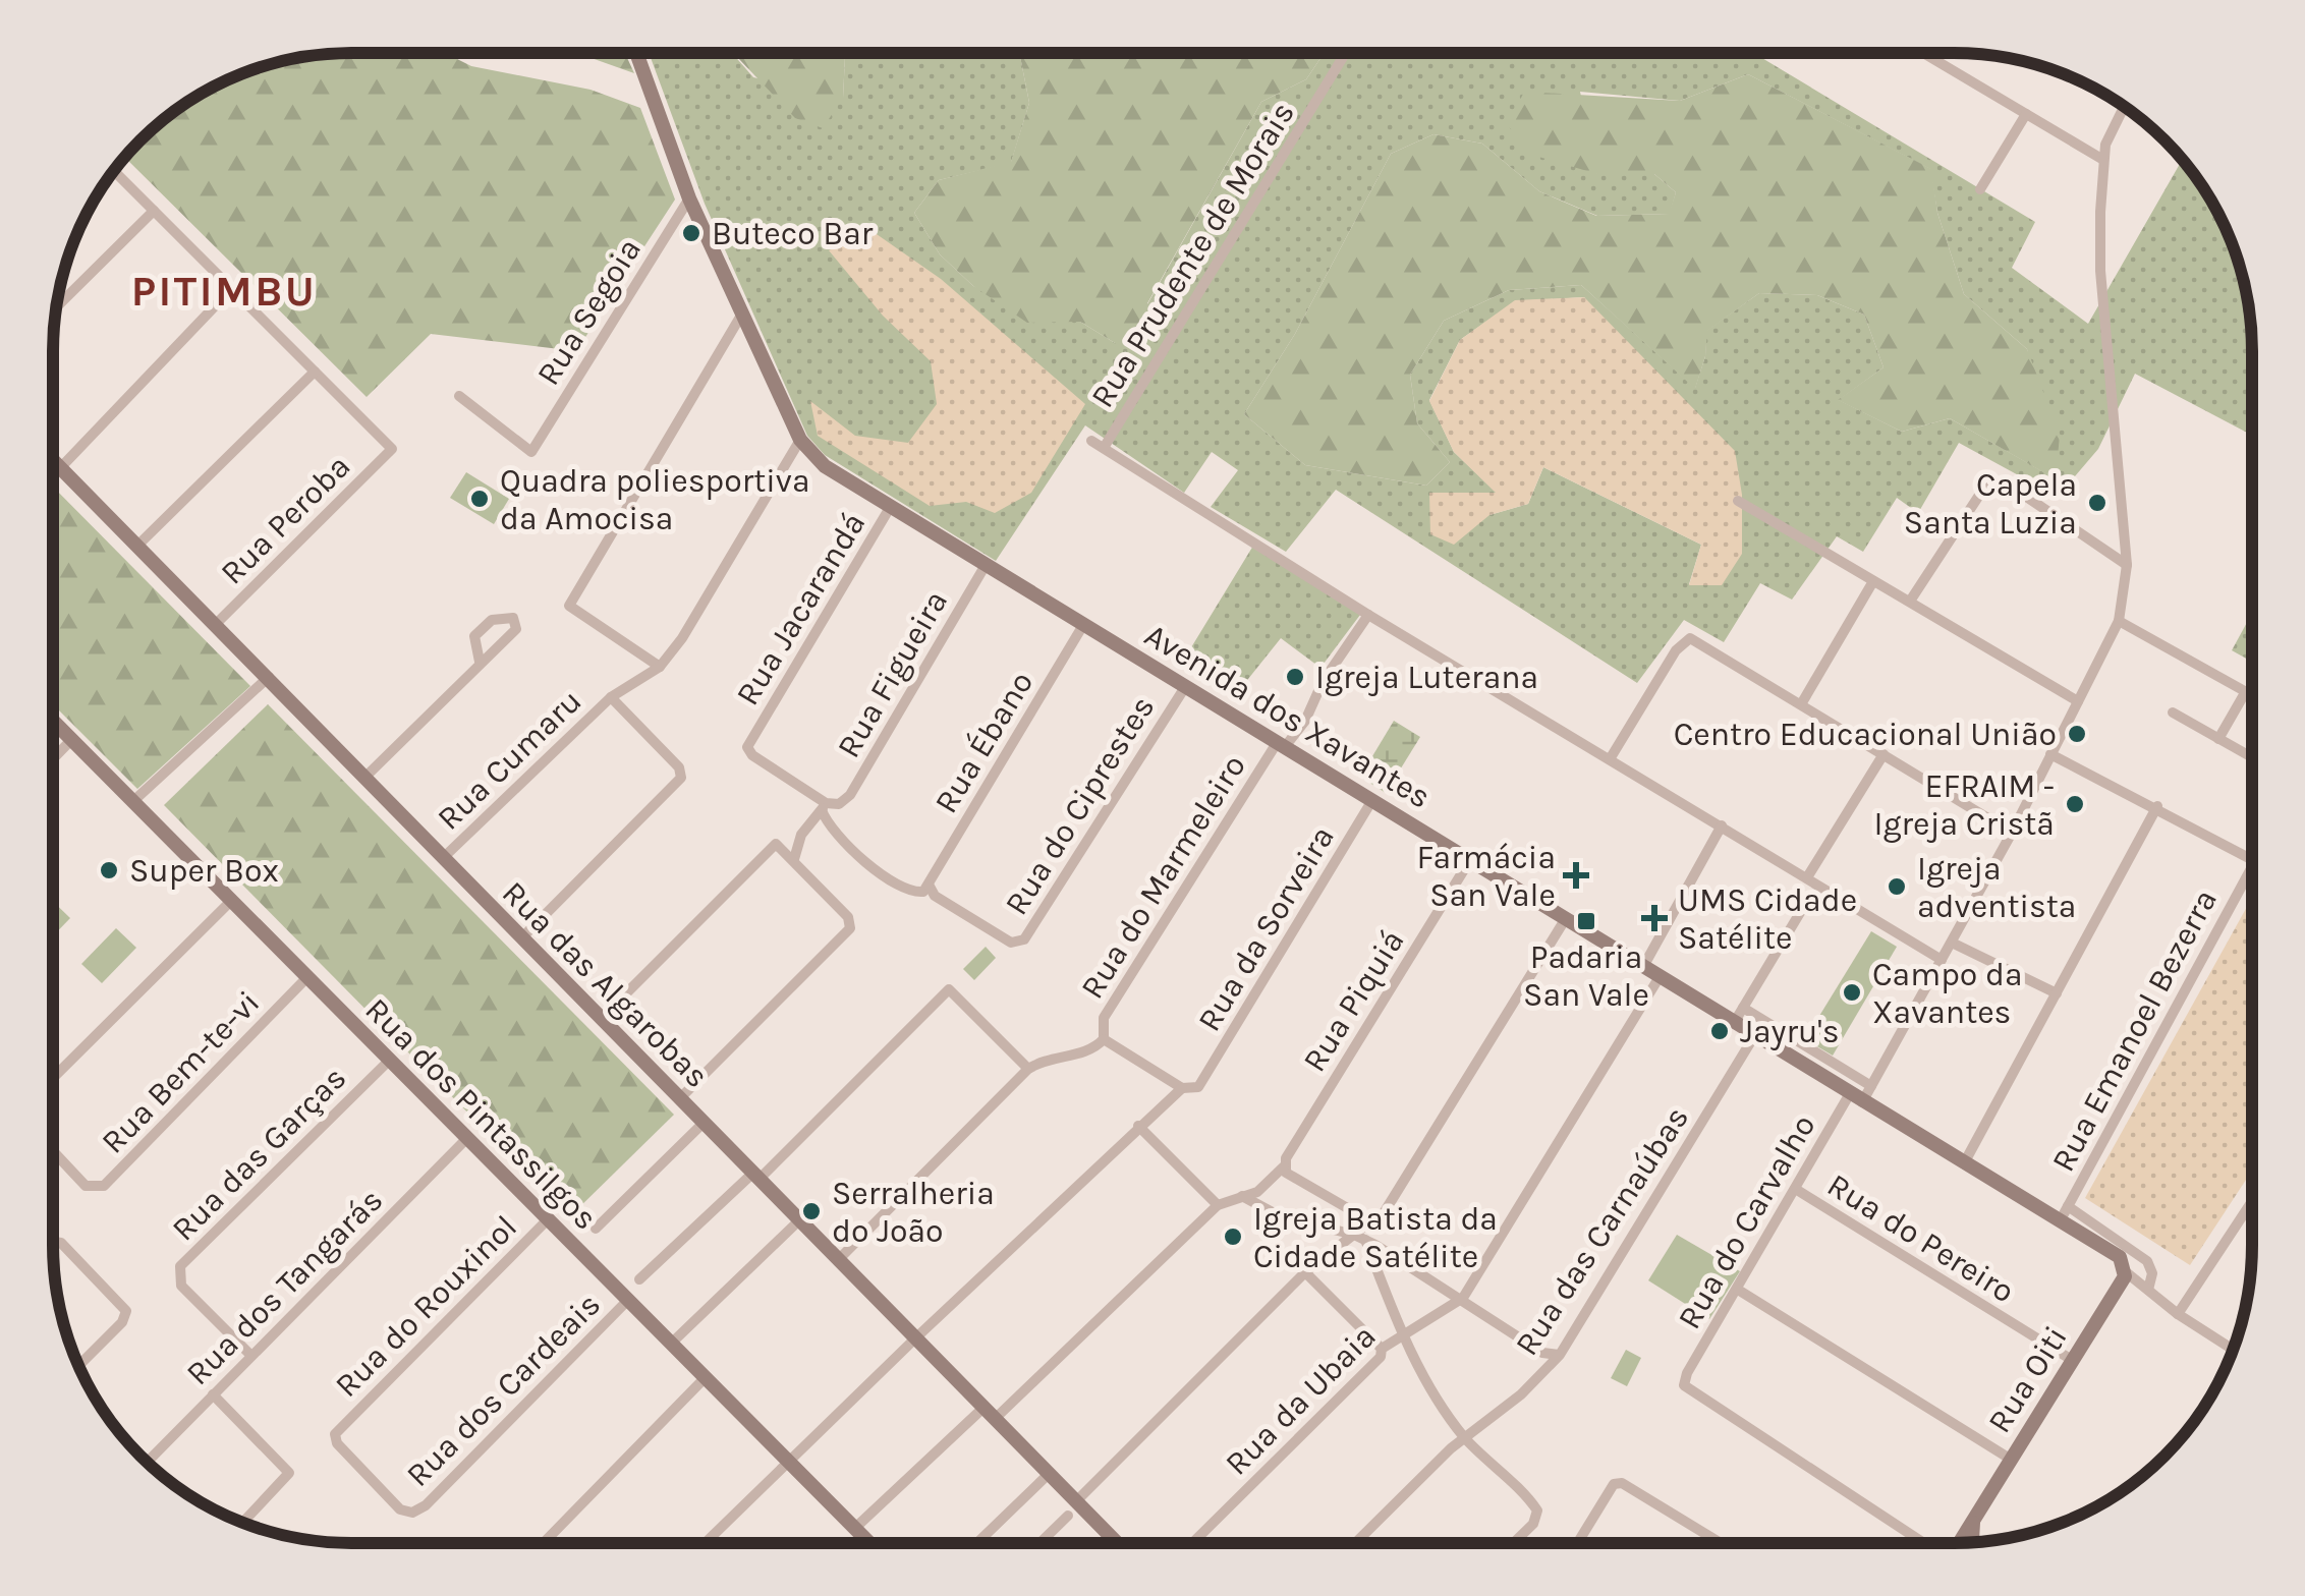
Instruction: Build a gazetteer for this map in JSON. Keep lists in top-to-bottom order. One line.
{"streets":{"street":["Rua Prudente de Morais","Rua Segoia","Rua Peroba","Rua Jacarandá","Rua Figueira","Avenida dos Xavantes","Rua Ébano","Rua Cumaru","Rua do Ciprestes","Rua do Marmeleiro","Rua da Sorveira","Rua das Algarobas","Rua Piquiá","Rua Emanoel Bezerra","Rua Bem-te-vi","Rua dos Pintassilgos","Rua das Garças","Rua do Carvalho","Rua das Carnaúbas","Rua do Pereiro","Rua dos Tangarás","Rua do Rouxinol","Rua Oiti","Rua dos Cardeais","Rua da Ubaia"]},"crossings":[["Rua Segoia","Avenida dos Xavantes"],["Rua Peroba","Rua das Algarobas"],["Rua Jacarandá","Rua Figueira"],["Rua Jacarandá","Avenida dos Xavantes"],["Rua Figueira","Avenida dos Xavantes"],["Avenida dos Xavantes","Rua Ébano"],["Avenida dos Xavantes","Rua do Ciprestes"],["Avenida dos Xavantes","Rua do Marmeleiro"],["Avenida dos Xavantes","Rua da Sorveira"],["Avenida dos Xavantes","Rua Piquiá"],["Avenida dos Xavantes","Rua Emanoel Bezerra"],["Avenida dos Xavantes","Rua do Carvalho"],["Avenida dos Xavantes","Rua das Carnaúbas"],["Avenida dos Xavantes","Rua Oiti"],["Avenida dos Xavantes","Rua da Ubaia"],["Rua Ébano","Rua do Ciprestes"],["Rua Cumaru","Rua das Algarobas"],["Rua Bem-te-vi","Rua dos Pintassilgos"],["Rua dos Pintassilgos","Rua das Garças"],["Rua dos Pintassilgos","Rua dos Tangarás"],["Rua dos Pintassilgos","Rua do Rouxinol"],["Rua dos Pintassilgos","Rua dos Cardeais"],["Rua das Garças","Rua dos Tangarás"],["Rua do Carvalho","Rua do Pereiro"],["Rua do Pereiro","Rua Oiti"],["Rua do Rouxinol","Rua dos Cardeais"]],"districts":["PITIMBU"],"places":{"other":["Buteco Bar","Quadra poliesportiva da Amocisa","Capela Santa Luzia","Igreja Luterana","Centro Educacional União","EFRAIM - Igreja Cristã","Super Box","Igreja adventista","Campo da Xavantes","Jayru's","Serralheria do João","Igreja Batista da Cidade Satélite"],"health":["Farmácia San Vale","UMS Cidade Satélite"],"transit":["Padaria San Vale"]}}
